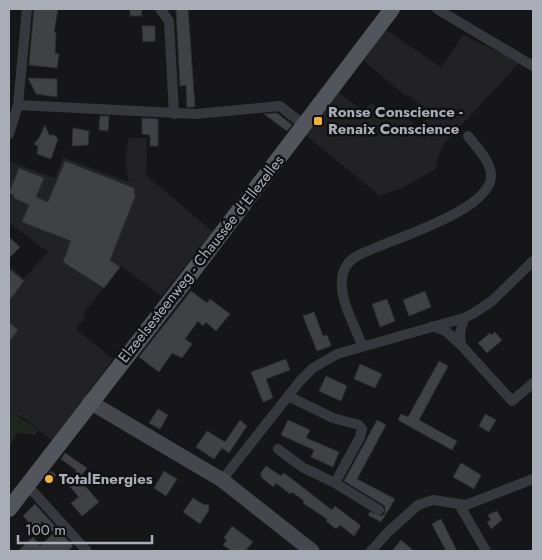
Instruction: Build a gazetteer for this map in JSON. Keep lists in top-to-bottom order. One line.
{"streets":{"main road":["Elzeelsesteenweg - Chaussée d'Ellezelles"]},"places":{"transit":["Ronse Conscience - Renaix Conscience"],"other":["TotalEnergies"]},"scale_bar":"100 m"}
